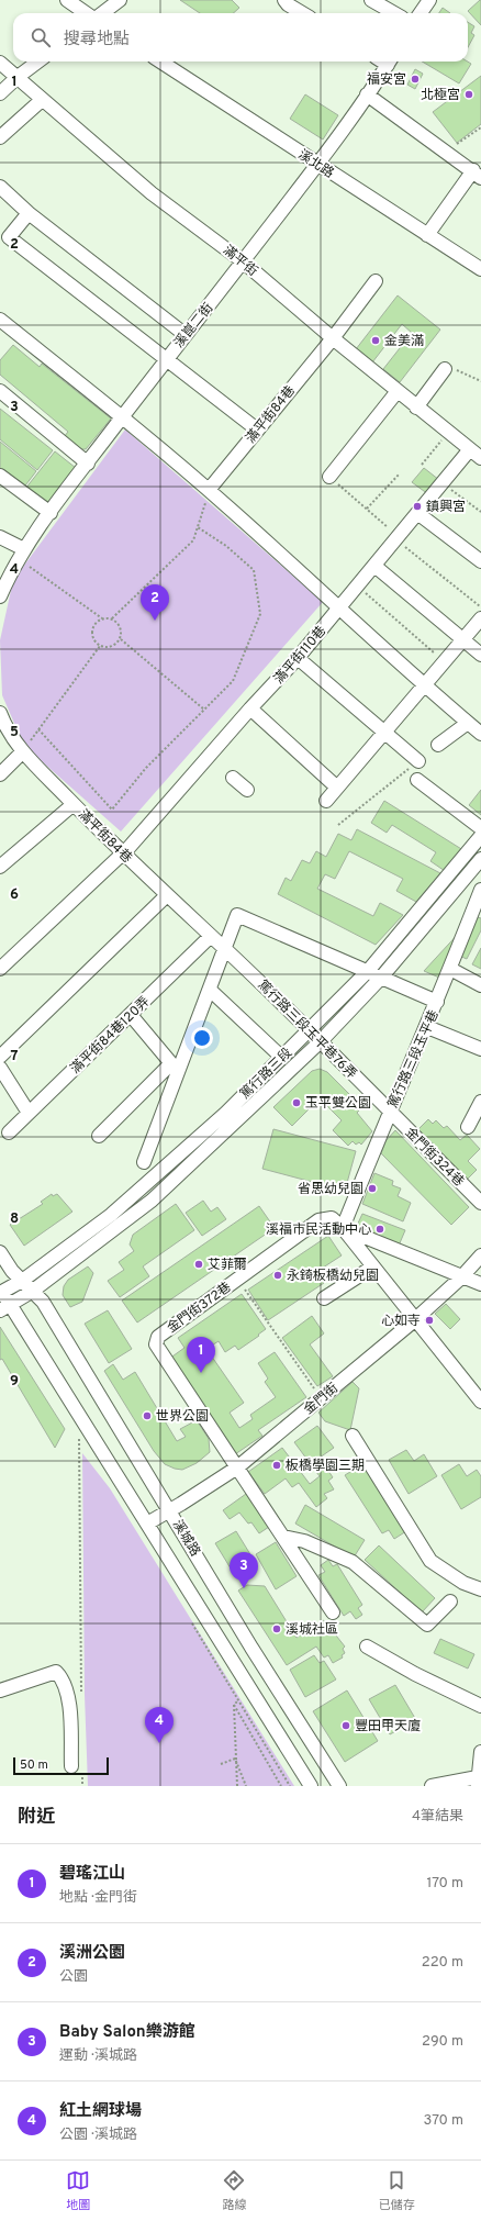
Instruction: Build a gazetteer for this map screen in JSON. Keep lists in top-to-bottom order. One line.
{"streets":{"street":["溪北路","滿平街","溪崑二街","滿平街84巷","滿平街110巷","篤行路三段玉平巷76弄","滿平街84巷120弄","篤行路三段玉平巷","篤行路三段","金門街324巷","金門街372巷","金門街","溪城路"]},"crossings":[["溪北路","溪崑二街"],["滿平街","溪崑二街"],["滿平街","滿平街84巷"],["滿平街","滿平街110巷"],["滿平街84巷","滿平街110巷"],["滿平街84巷","篤行路三段玉平巷76弄"],["滿平街84巷","滿平街84巷120弄"],["篤行路三段玉平巷76弄","篤行路三段玉平巷"],["篤行路三段玉平巷76弄","篤行路三段"],["篤行路三段玉平巷76弄","金門街324巷"],["篤行路三段玉平巷","金門街324巷"],["篤行路三段玉平巷","金門街372巷"],["篤行路三段","溪城路"],["金門街372巷","金門街"],["金門街","溪城路"]],"places":["福安宮","北極宮","金美滿","鎮興宮","玉平雙公園","省思幼兒園","溪福市民活動中心","艾菲爾","永錡板橋幼兒園","心如寺","世界公園","板橋學園三期","溪城社區","豐田甲天廈"],"scale_bar":"50 m","page":{"search":"搜尋地點","pins":["2","1","3","4"],"scale":"50 m","heading":["附近","4筆結果"],"list":[{"mark":"1","name":"碧瑤江山","note":"地點 · 金門街","value":"170 m"},{"mark":"2","name":"溪洲公園","note":"公園","value":"220 m"},{"mark":"3","name":"Baby Salon樂游館","note":"運動 · 溪城路","value":"290 m"},{"mark":"4","name":"紅土網球場","note":"公園 · 溪城路","value":"370 m"}],"nav":["地圖","路線","已儲存"]},"grid":{"rows":["1","2","3","4","5","6","7","8","9"]}}
